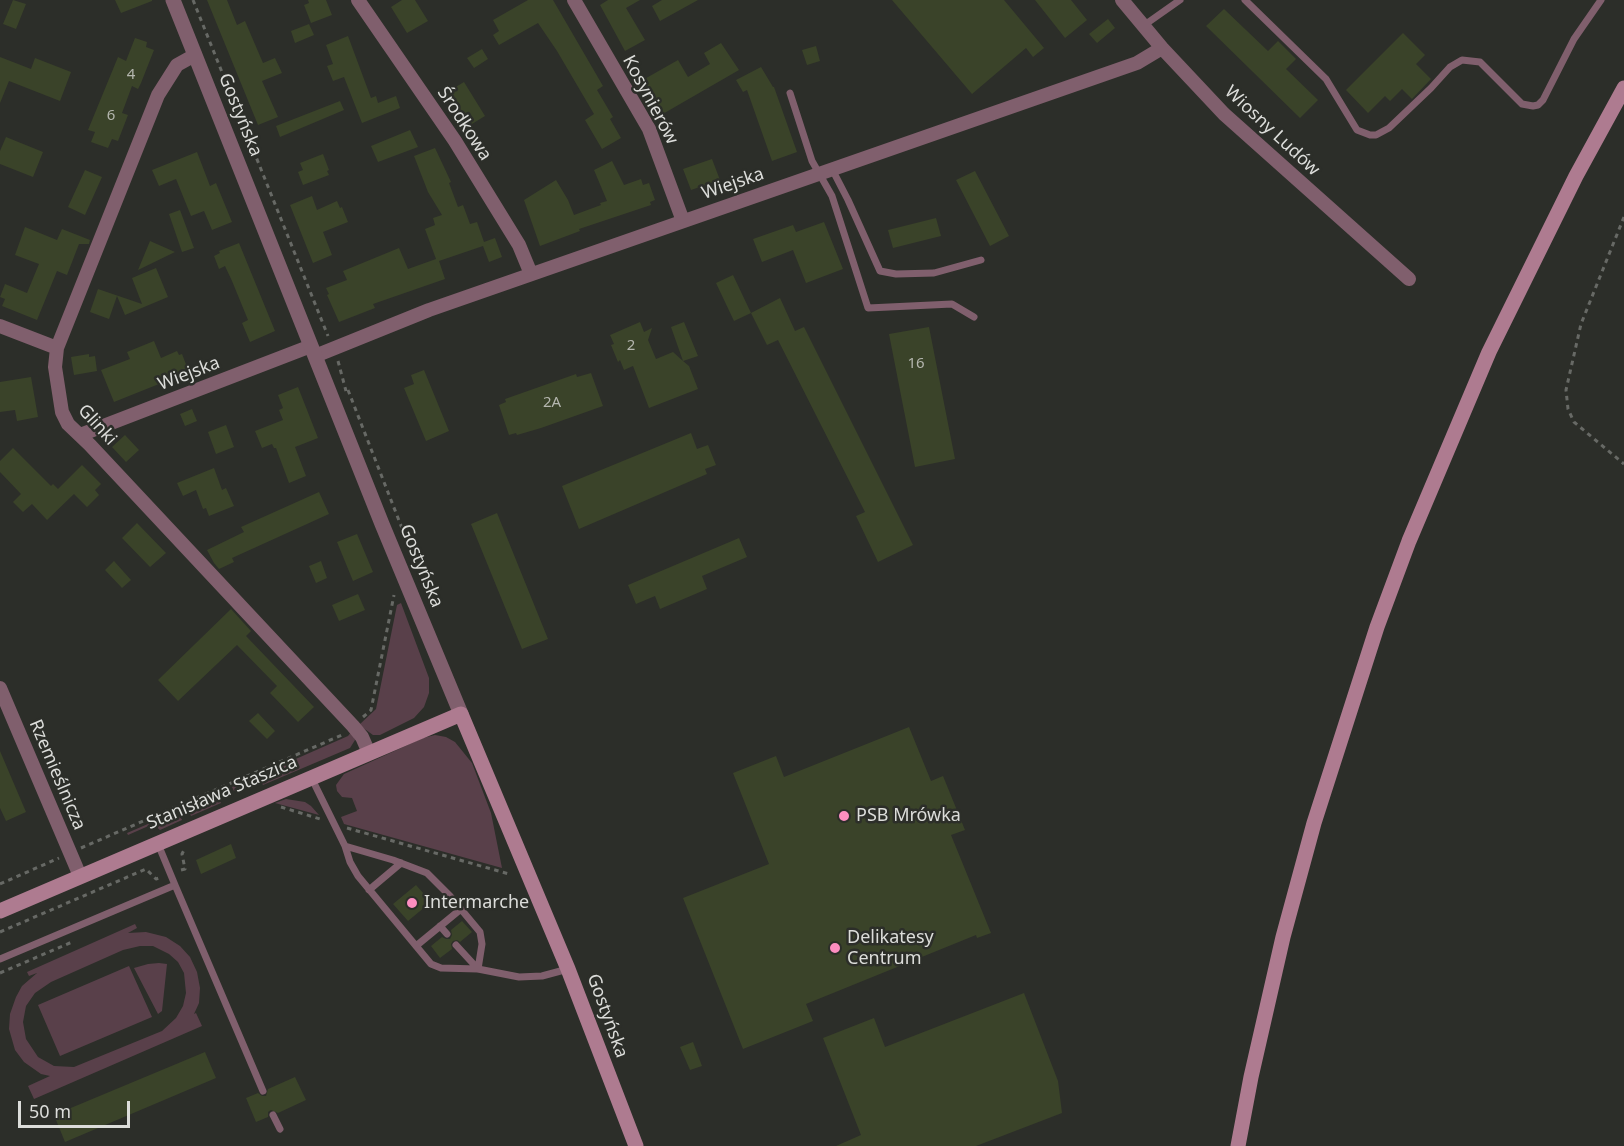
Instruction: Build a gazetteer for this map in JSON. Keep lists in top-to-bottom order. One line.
{"streets":{"main road":["Gostyńska","Stanisława Staszica"],"street":["Kosynierów","Środkowa","Wiosny Ludów","Wiejska","Glinki","Rzemieślnicza"]},"crossings":[["Kosynierów","Wiejska"],["Gostyńska","Wiejska"],["Gostyńska","Glinki"],["Gostyńska","Stanisława Staszica"],["Środkowa","Wiejska"],["Wiosny Ludów","Wiejska"],["Wiejska","Glinki"],["Glinki","Stanisława Staszica"],["Rzemieślnicza","Stanisława Staszica"]],"places":["PSB Mrówka","Intermarche","Delikatesy Centrum"],"house_numbers":["4","6","2","16","2A"],"scale_bar":"50 m"}
